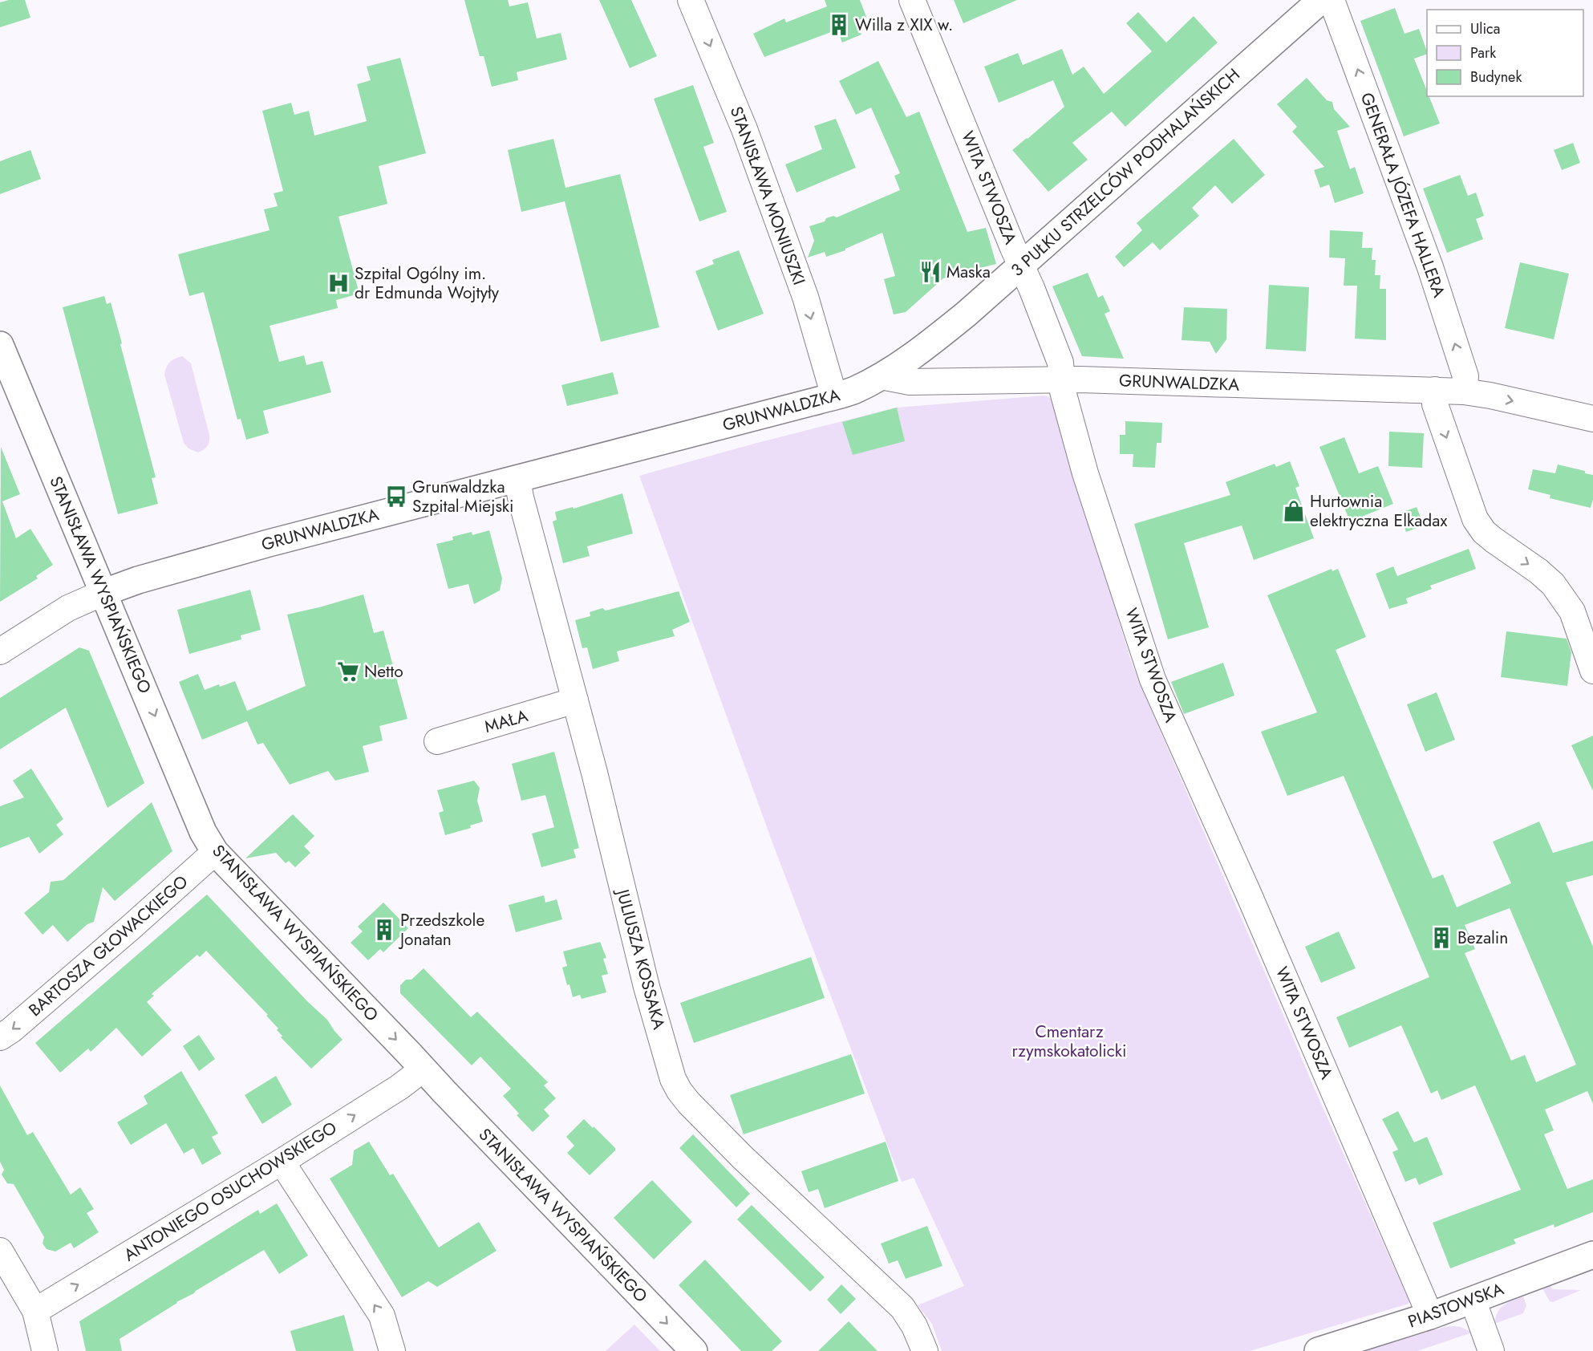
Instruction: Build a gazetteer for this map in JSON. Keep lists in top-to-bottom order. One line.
{"streets":{"street":["3 PUŁKU STRZELCÓW PODHALAŃSKICH","WITA STWOSZA","GENERAŁA JÓZEFA HALLERA","STANISŁAWA MONIUSZKI","GRUNWALDZKA","STANISŁAWA WYSPIAŃSKIEGO","MAŁA","BARTOSZA GŁOWACKIEGO","JULIUSZA KOSSAKA","ANTONIEGO OSUCHOWSKIEGO","PIASTOWSKA"]},"crossings":[["3 PUŁKU STRZELCÓW PODHALAŃSKICH","WITA STWOSZA"],["3 PUŁKU STRZELCÓW PODHALAŃSKICH","GRUNWALDZKA"],["WITA STWOSZA","GRUNWALDZKA"],["WITA STWOSZA","PIASTOWSKA"],["GENERAŁA JÓZEFA HALLERA","GRUNWALDZKA"],["STANISŁAWA MONIUSZKI","GRUNWALDZKA"],["GRUNWALDZKA","STANISŁAWA WYSPIAŃSKIEGO"],["GRUNWALDZKA","JULIUSZA KOSSAKA"],["STANISŁAWA WYSPIAŃSKIEGO","BARTOSZA GŁOWACKIEGO"],["STANISŁAWA WYSPIAŃSKIEGO","ANTONIEGO OSUCHOWSKIEGO"],["MAŁA","JULIUSZA KOSSAKA"]],"one_way":["GENERAŁA JÓZEFA HALLERA","STANISŁAWA MONIUSZKI","STANISŁAWA WYSPIAŃSKIEGO","BARTOSZA GŁOWACKIEGO","ANTONIEGO OSUCHOWSKIEGO"],"parks":["Cmentarz rzymskokatolicki"],"places":{"building":["Willa z XIX w.","Przedszkole Jonatan","Bezalin"],"restaurant":["Maska"],"hospital":["Szpital Ogólny im. dr Edmunda Wojtyły"],"bus stop":["Grunwaldzka Szpital Miejski"],"shop":["Hurtownia elektryczna Elkadax"],"supermarket":["Netto"]},"legend":["Ulica","Park","Budynek"]}
